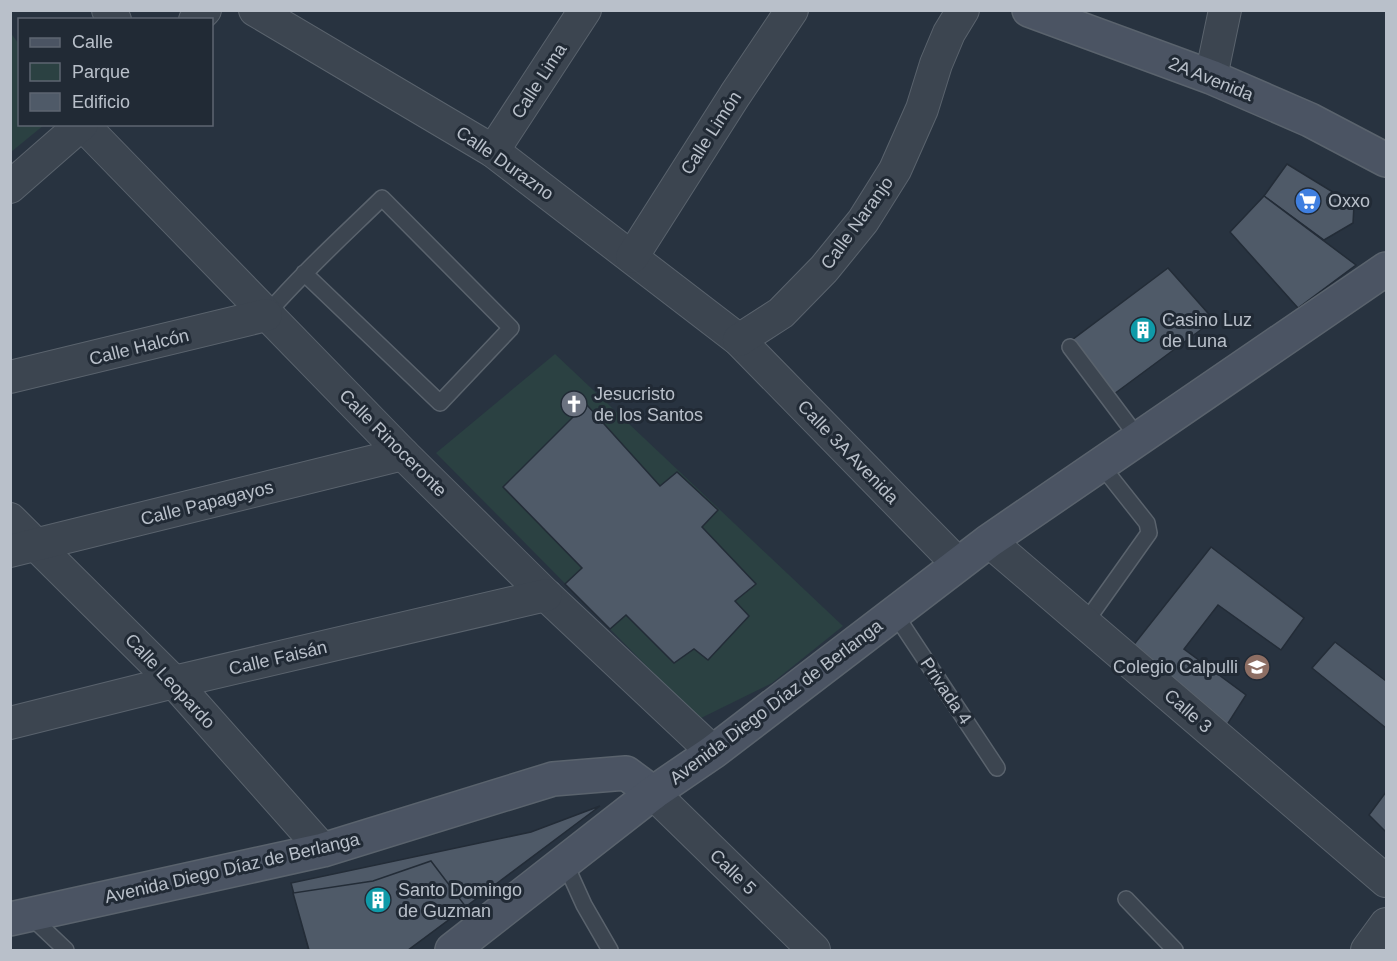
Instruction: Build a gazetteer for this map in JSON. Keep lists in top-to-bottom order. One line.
{"streets":{"street":["2A Avenida","Calle Lima","Calle Limón","Calle Durazno","Calle Naranjo","Calle Halcón","Calle Rinoceronte","Calle 3A Avenida","Calle Papagayos","Calle Faisán","Calle Leopardo","Avenida Diego Díaz de Berlanga","Calle 3","Calle 5"],"lane":["Privada 4"]},"crossings":[["Calle Lima","Calle Durazno"],["Calle Limón","Calle Durazno"],["Calle Durazno","Calle Naranjo"],["Calle Durazno","Calle 3A Avenida"],["Calle Naranjo","Calle 3A Avenida"],["Calle Halcón","Calle Rinoceronte"],["Calle Rinoceronte","Calle Papagayos"],["Calle Rinoceronte","Calle Faisán"],["Calle Rinoceronte","Avenida Diego Díaz de Berlanga"],["Calle 3A Avenida","Avenida Diego Díaz de Berlanga"],["Calle Papagayos","Calle Leopardo"],["Calle Faisán","Calle Leopardo"],["Calle Leopardo","Avenida Diego Díaz de Berlanga"],["Privada 4","Avenida Diego Díaz de Berlanga"],["Avenida Diego Díaz de Berlanga","Calle 3"],["Avenida Diego Díaz de Berlanga","Calle 5"]],"places":{"supermarket":["Oxxo"],"building":["Casino Luz de Luna","Santo Domingo de Guzman"],"church":["Jesucristo de los Santos"],"school or university":["Colegio Calpulli"]},"legend":["Calle","Parque","Edificio"]}
